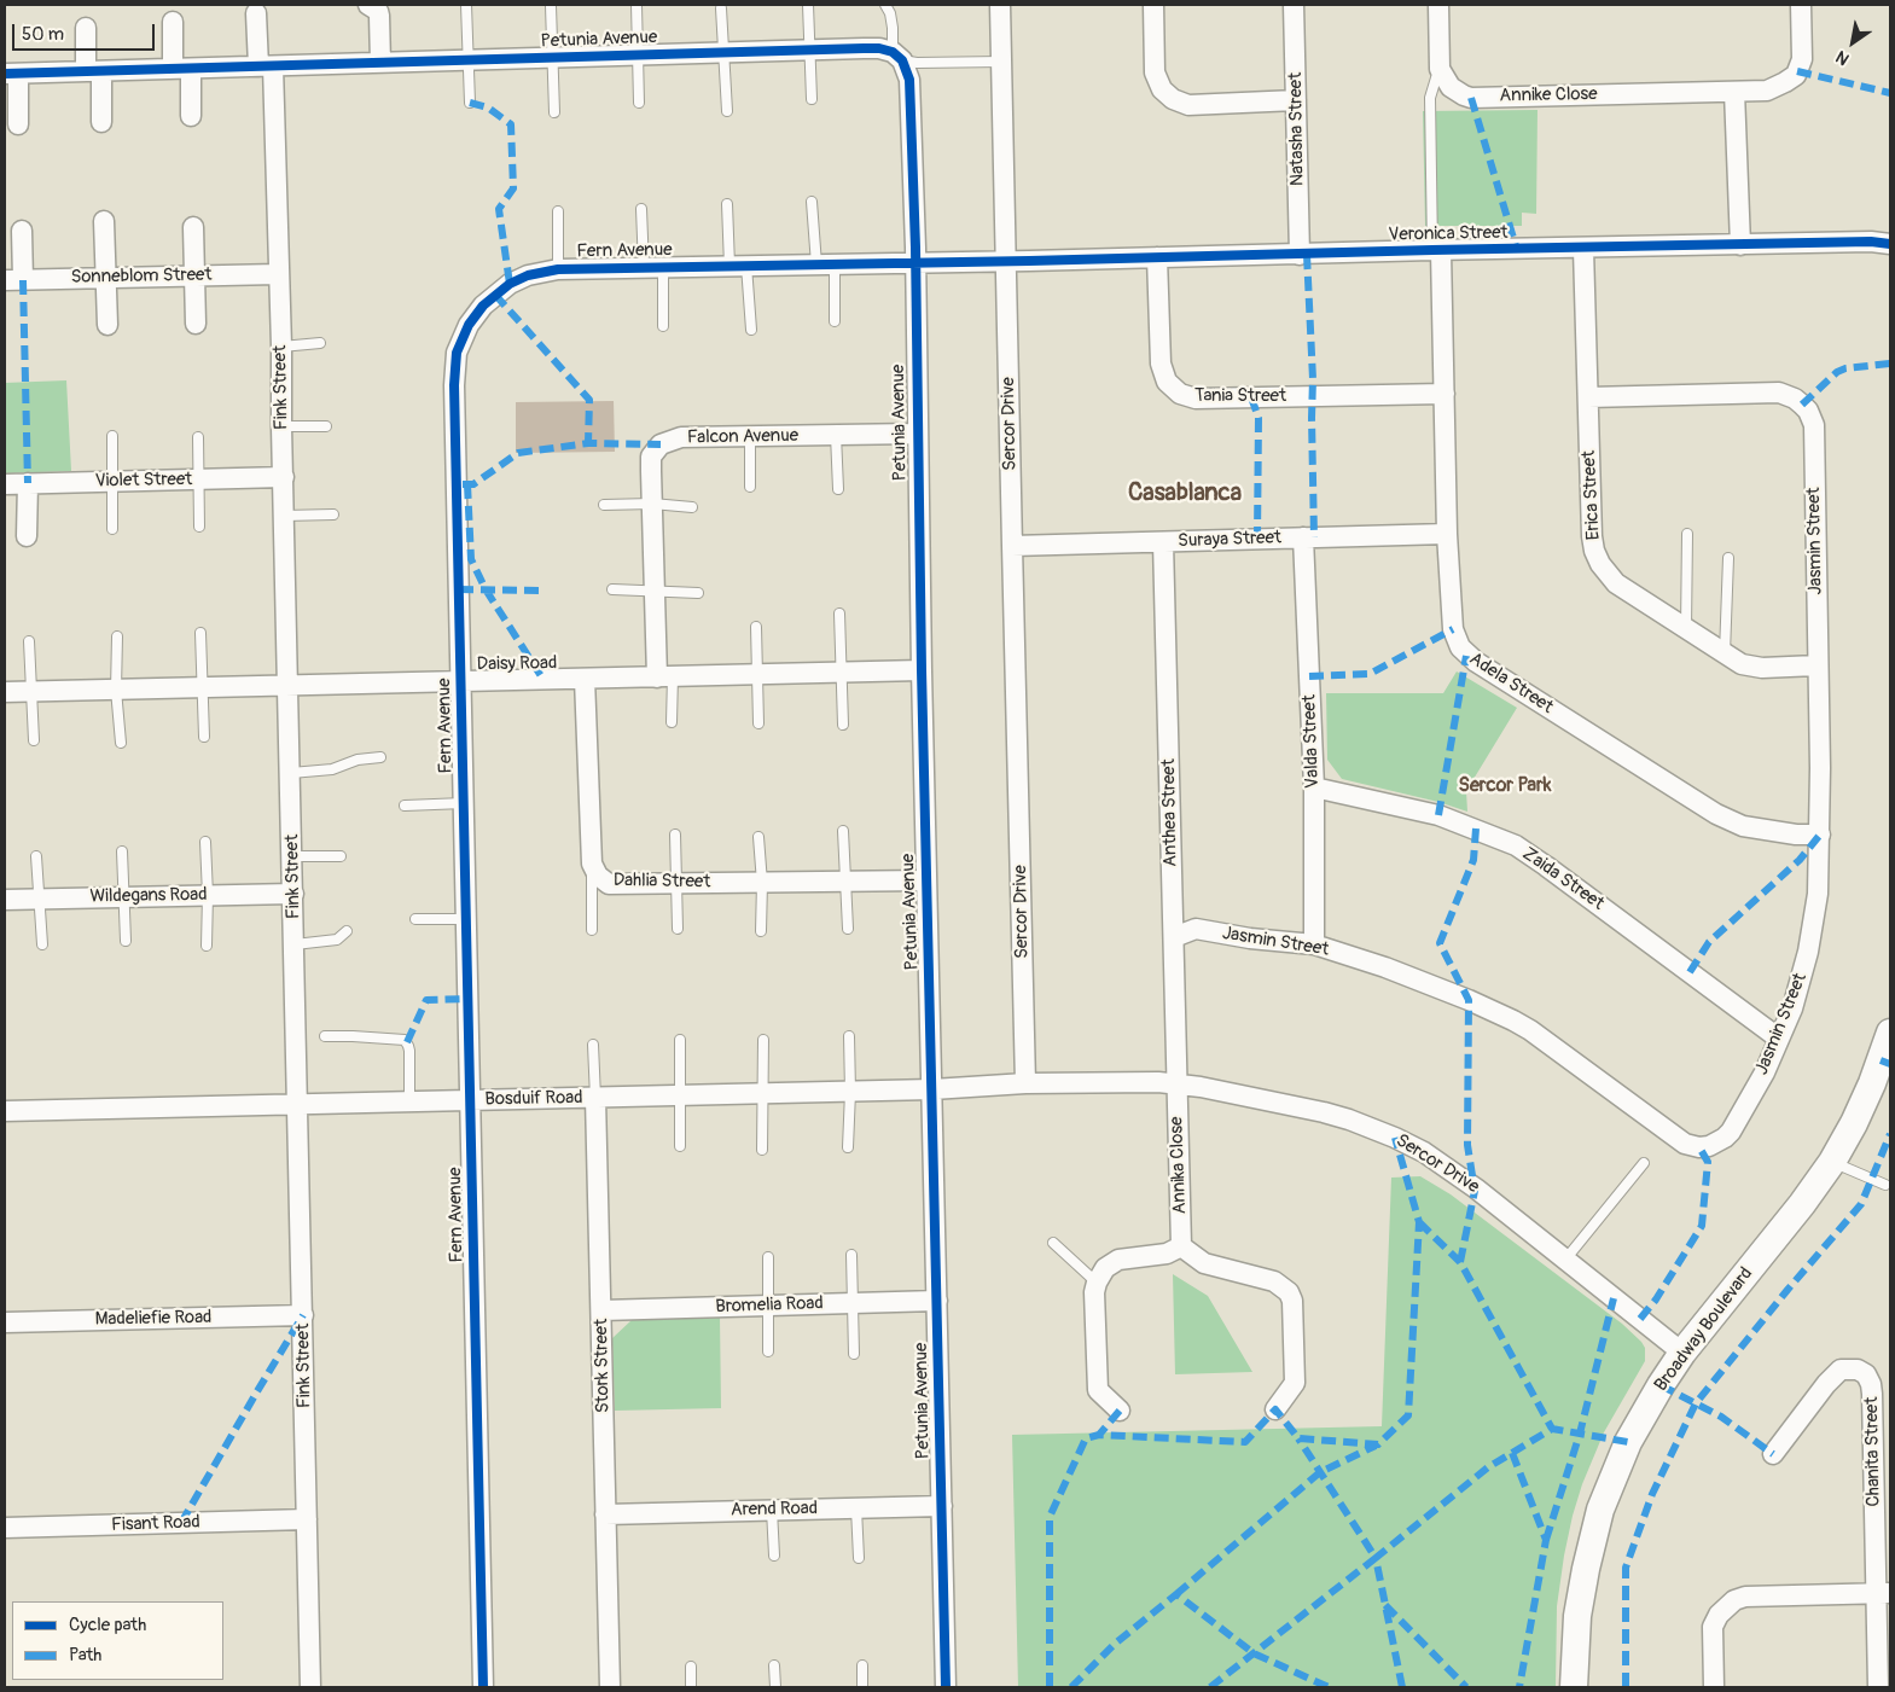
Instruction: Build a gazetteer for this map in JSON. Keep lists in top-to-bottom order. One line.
{"streets":{"street":["Petunia Avenue","Annike Close","Natasha Street","Veronica Street","Fern Avenue","Sonneblom Street","Fink Street","Tania Street","Sercor Drive","Falcon Avenue","Violet Street","Erica Street","Suraya Street","Jasmin Street","Daisy Road","Adela Street","Valda Street","Anthea Street","Zaida Street","Dahlia Street","Wildegans Road","Bosduif Road","Annika Close","Bromelia Road","Madeliefie Road","Broadway Boulevard","Stork Street","Chanita Street","Arend Road","Fisant Road"]},"crossings":[["Petunia Avenue","Fern Avenue"],["Petunia Avenue","Fink Street"],["Petunia Avenue","Falcon Avenue"],["Petunia Avenue","Daisy Road"],["Petunia Avenue","Dahlia Street"],["Petunia Avenue","Bosduif Road"],["Petunia Avenue","Bromelia Road"],["Petunia Avenue","Arend Road"],["Natasha Street","Veronica Street"],["Veronica Street","Fern Avenue"],["Veronica Street","Tania Street"],["Veronica Street","Sercor Drive"],["Veronica Street","Erica Street"],["Veronica Street","Adela Street"],["Fern Avenue","Sercor Drive"],["Fern Avenue","Daisy Road"],["Fern Avenue","Bosduif Road"],["Sonneblom Street","Fink Street"],["Fink Street","Violet Street"],["Fink Street","Daisy Road"],["Fink Street","Wildegans Road"],["Fink Street","Bosduif Road"],["Fink Street","Madeliefie Road"],["Fink Street","Fisant Road"],["Tania Street","Adela Street"],["Sercor Drive","Suraya Street"],["Sercor Drive","Anthea Street"],["Sercor Drive","Bosduif Road"],["Sercor Drive","Annika Close"],["Sercor Drive","Broadway Boulevard"],["Falcon Avenue","Daisy Road"],["Erica Street","Jasmin Street"],["Suraya Street","Adela Street"],["Suraya Street","Valda Street"],["Suraya Street","Anthea Street"],["Jasmin Street","Adela Street"],["Jasmin Street","Valda Street"],["Jasmin Street","Anthea Street"],["Jasmin Street","Zaida Street"],["Daisy Road","Dahlia Street"],["Valda Street","Zaida Street"],["Anthea Street","Annika Close"],["Bosduif Road","Stork Street"],["Bromelia Road","Stork Street"],["Stork Street","Arend Road"]],"districts":["Casablanca","Sercor Park"],"legend":["Cycle path","Path"],"scale_bar":"50 m","north":"bottom left"}
